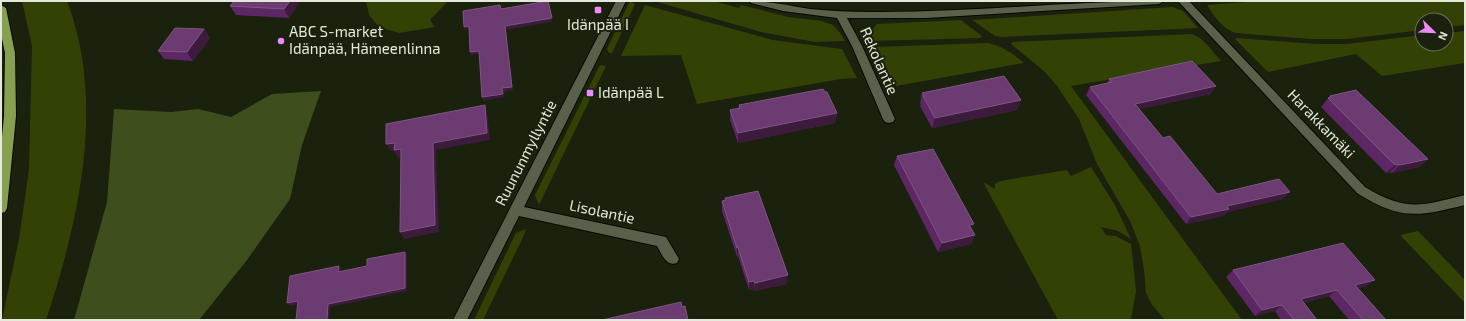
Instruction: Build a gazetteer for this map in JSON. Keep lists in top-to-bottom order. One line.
{"streets":{"street":["Rekolantie","Harakkamäki","Ruununmyllyntie","Lisolantie"]},"crossings":[["Ruununmyllyntie","Lisolantie"]],"places":{"transit":["Idänpää I","Idänpää L"],"other":["ABC S-market Idänpää, Hämeenlinna"]},"north":"bottom right"}
